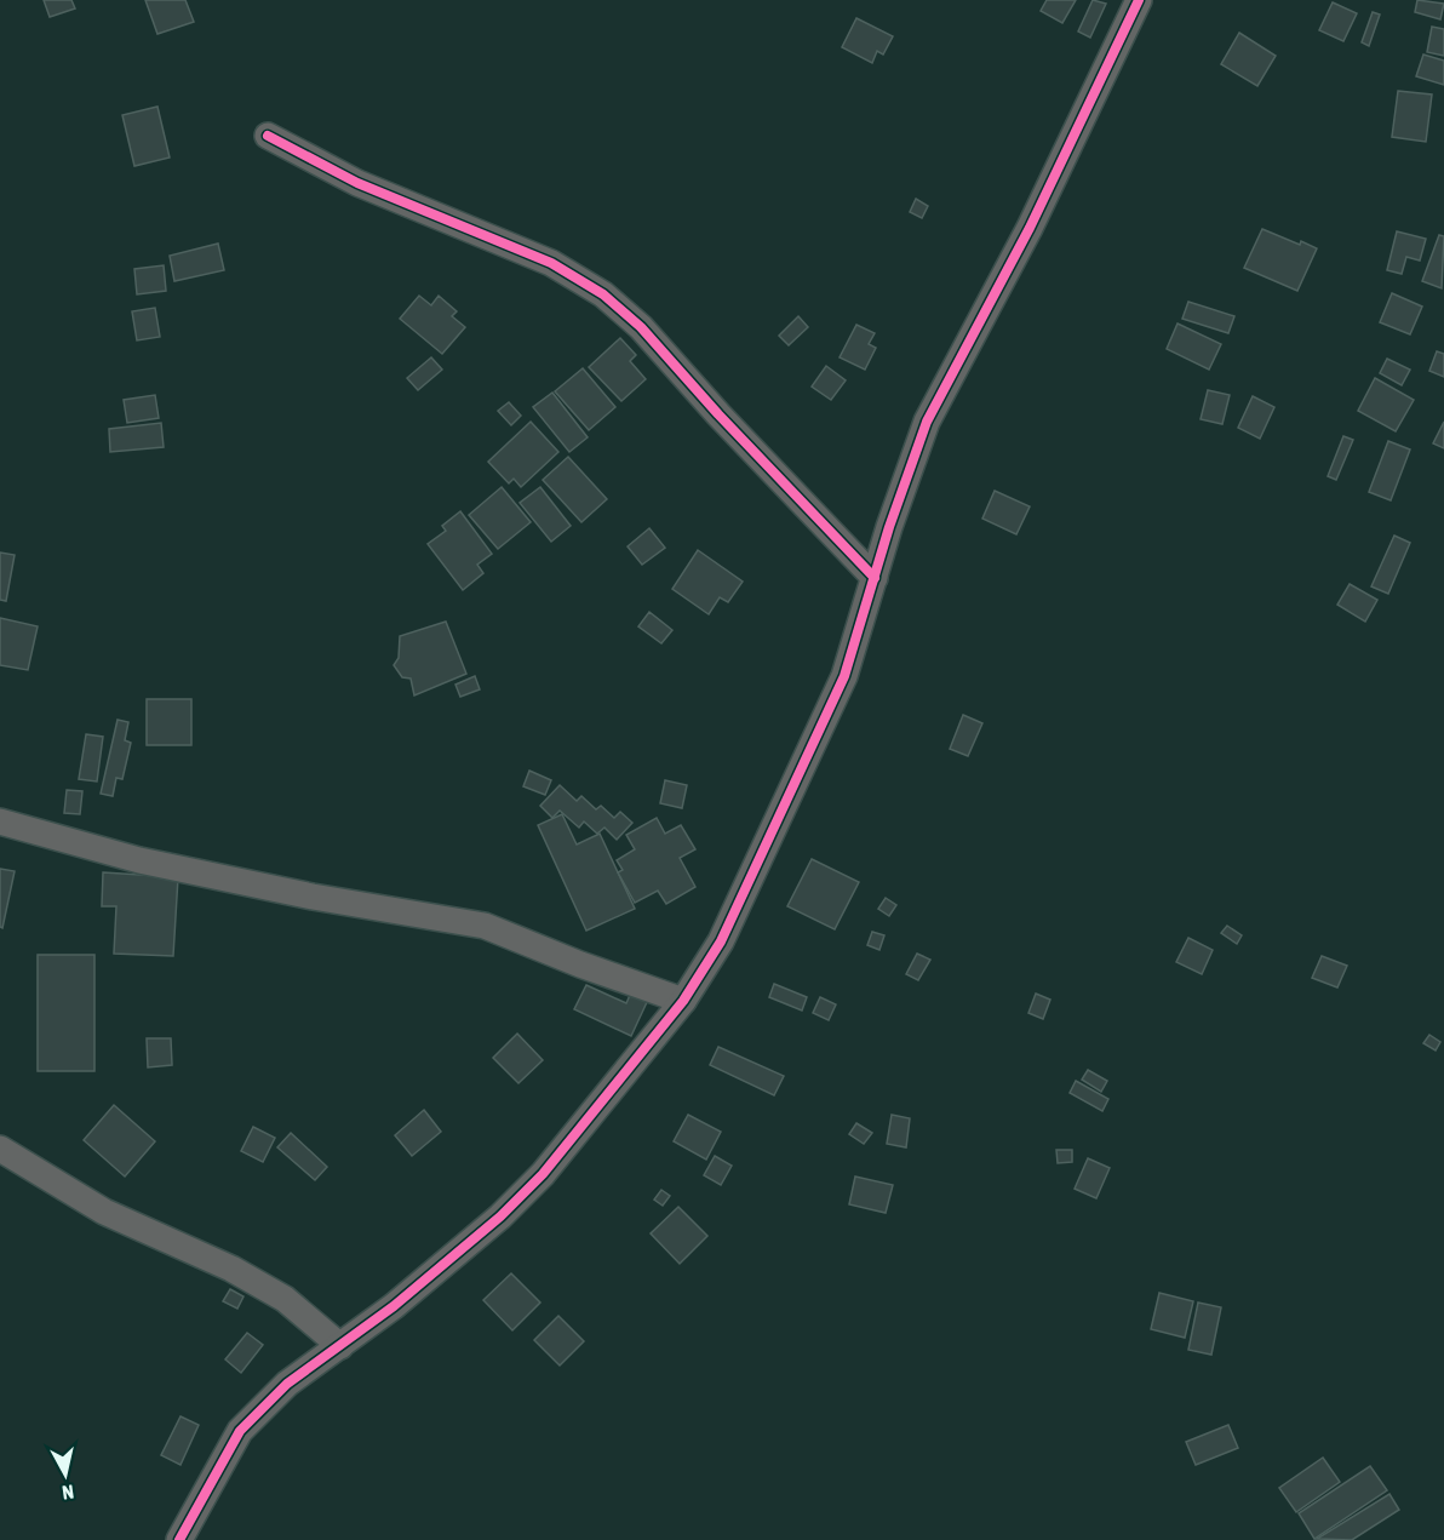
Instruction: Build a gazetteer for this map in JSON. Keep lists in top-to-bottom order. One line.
{"north":"bottom"}
